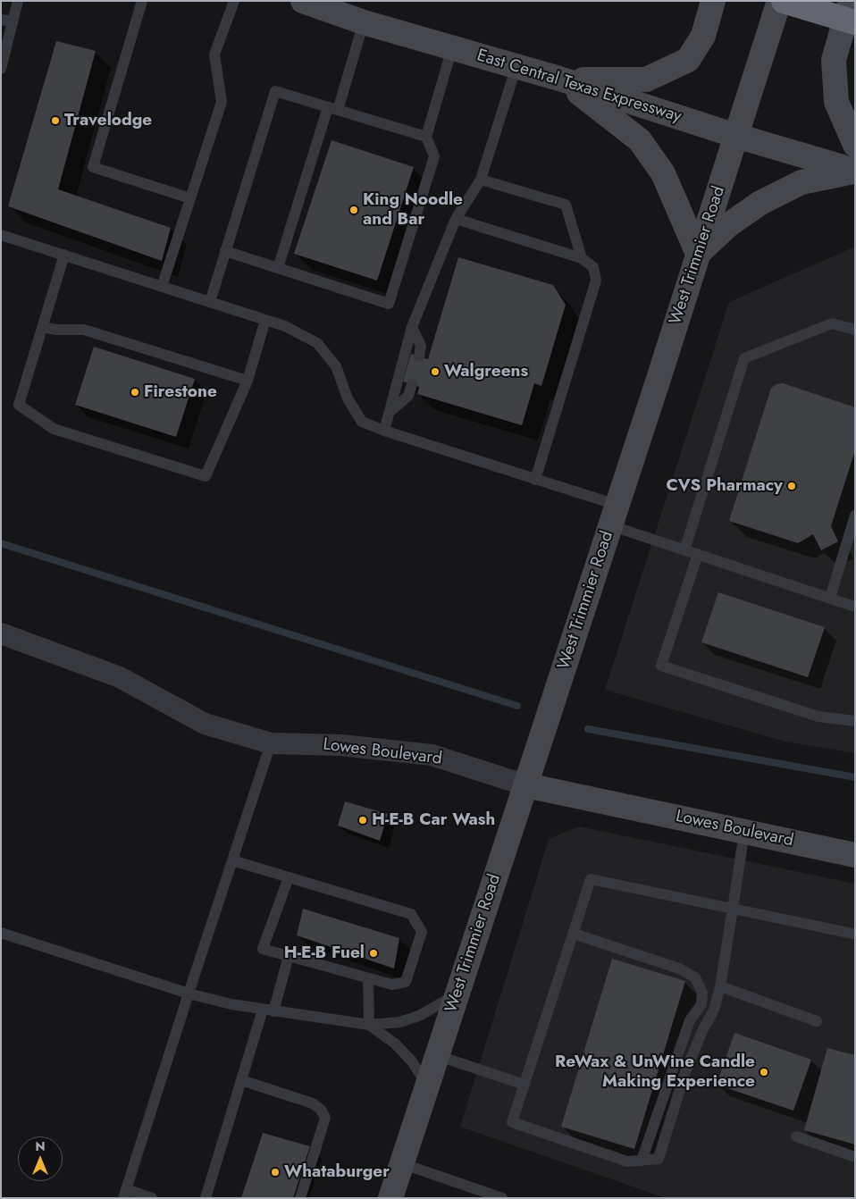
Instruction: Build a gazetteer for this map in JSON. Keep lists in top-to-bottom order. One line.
{"streets":{"main road":["East Central Texas Expressway","West Trimmier Road","Lowes Boulevard"]},"crossings":[["East Central Texas Expressway","West Trimmier Road"],["West Trimmier Road","Lowes Boulevard"]],"places":["Travelodge","King Noodle and Bar","Walgreens","Firestone","CVS Pharmacy","H-E-B Car Wash","H-E-B Fuel","ReWax & UnWine Candle Making Experience","Whataburger"],"north":"top"}
